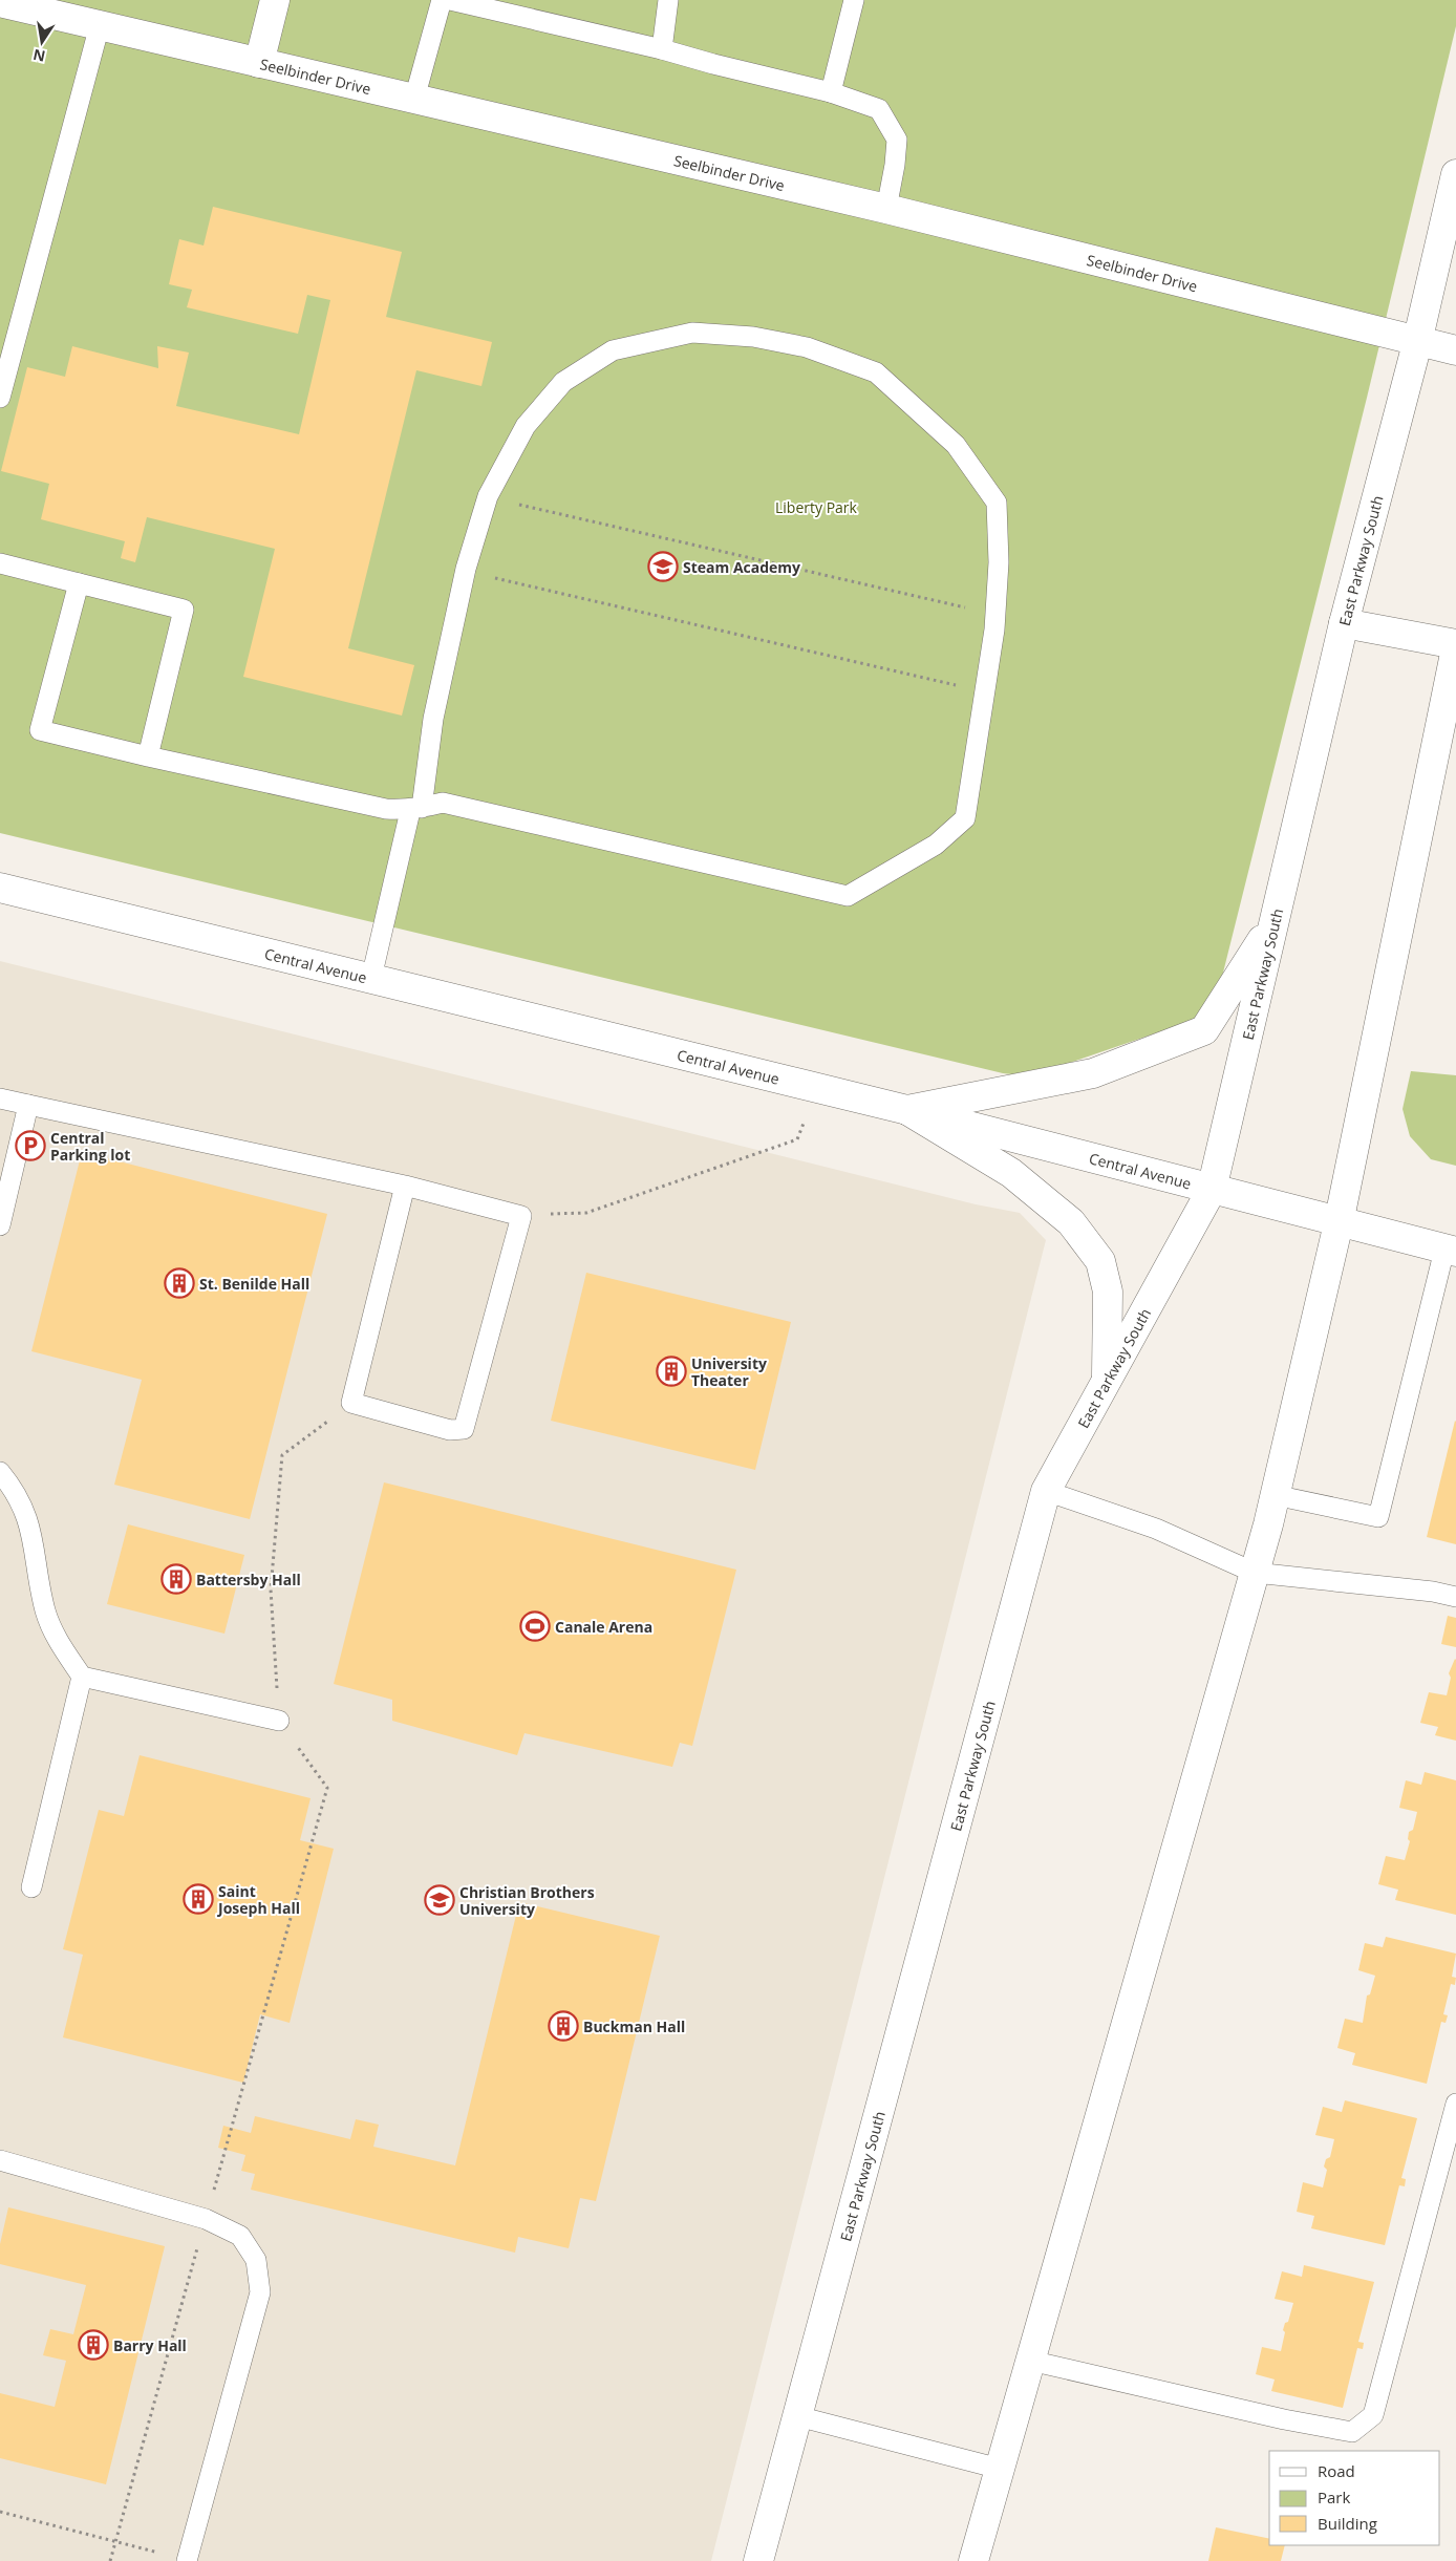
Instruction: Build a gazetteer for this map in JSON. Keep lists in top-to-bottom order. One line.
{"streets":{"main road":["Seelbinder Drive","East Parkway South","Central Avenue"]},"crossings":[["Seelbinder Drive","East Parkway South"],["East Parkway South","Central Avenue"]],"parks":["Liberty Park"],"places":{"school or university":["Steam Academy","Christian Brothers University"],"parking":["Central Parking lot"],"building":["St. Benilde Hall","University Theater","Battersby Hall","Saint Joseph Hall","Buckman Hall","Barry Hall"],"sports":["Canale Arena"]},"legend":["Road","Park","Building"],"north":"bottom"}
